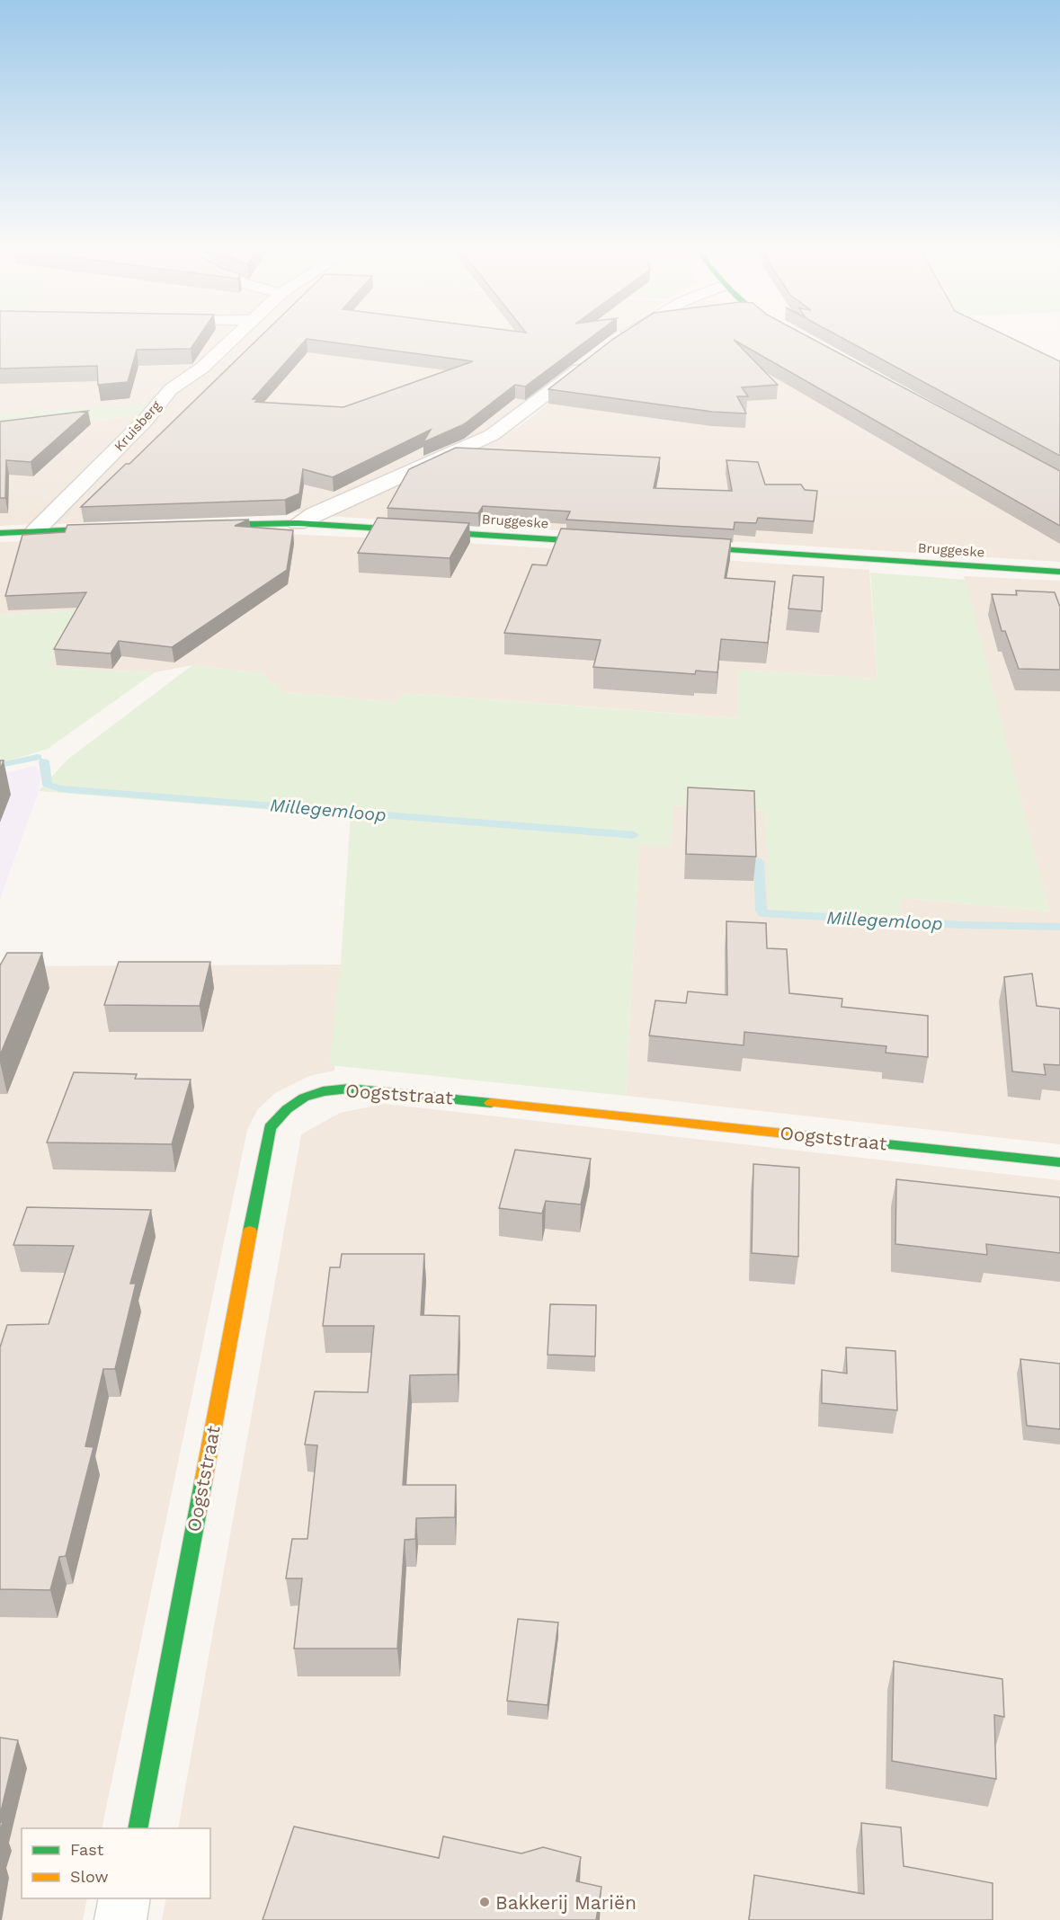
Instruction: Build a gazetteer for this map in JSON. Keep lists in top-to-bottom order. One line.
{"streets":{"street":["Kruisberg","Bruggeske","Oogststraat"]},"water":["Millegemloop"],"places":["Bakkerij Mariën"],"legend":["Fast","Slow"]}
